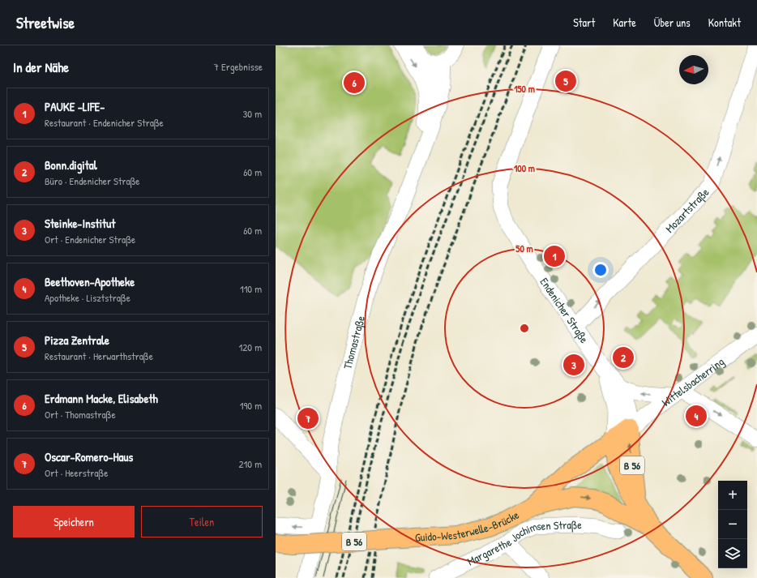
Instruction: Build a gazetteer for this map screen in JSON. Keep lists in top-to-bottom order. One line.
{"streets":{"main road":["Endenicher Straße","B 56","Guido-Westerwelle-Brücke"],"street":["Mozartstraße","Thomastraße","Wittelsbacherring","Margarethe Jochimsen Straße"]},"crossings":[["Mozartstraße","Endenicher Straße"],["Endenicher Straße","Wittelsbacherring"],["Endenicher Straße","B 56"],["Endenicher Straße","Guido-Westerwelle-Brücke"],["Wittelsbacherring","Guido-Westerwelle-Brücke"],["B 56","Guido-Westerwelle-Brücke"]],"one_way":["Mozartstraße"],"north":"left","page":{"header":"Streetwise","nav":["Start","Karte","Über uns","Kontakt"],"heading":["In der Nähe","7 Ergebnisse"],"pins":["5","6","1","2","3","4","7"],"list":[{"mark":"1","name":"PAUKE -LIFE-","note":"Restaurant · Endenicher Straße","value":"30 m"},{"mark":"2","name":"Bonn.digital","note":"Büro · Endenicher Straße","value":"60 m"},{"mark":"3","name":"Steinke-Institut","note":"Ort · Endenicher Straße","value":"60 m"},{"mark":"4","name":"Beethoven-Apotheke","note":"Apotheke · Lisztstraße","value":"110 m"},{"mark":"5","name":"Pizza Zentrale","note":"Restaurant · Herwarthstraße","value":"120 m"},{"mark":"6","name":"Erdmann Macke, Elisabeth","note":"Ort · Thomastraße","value":"190 m"},{"mark":"7","name":"Oscar-Romero-Haus","note":"Ort · Heerstraße","value":"210 m"}],"map_buttons":["+","−"],"buttons":["Speichern","Teilen"]},"rings":["150 m","100 m","50 m"]}
